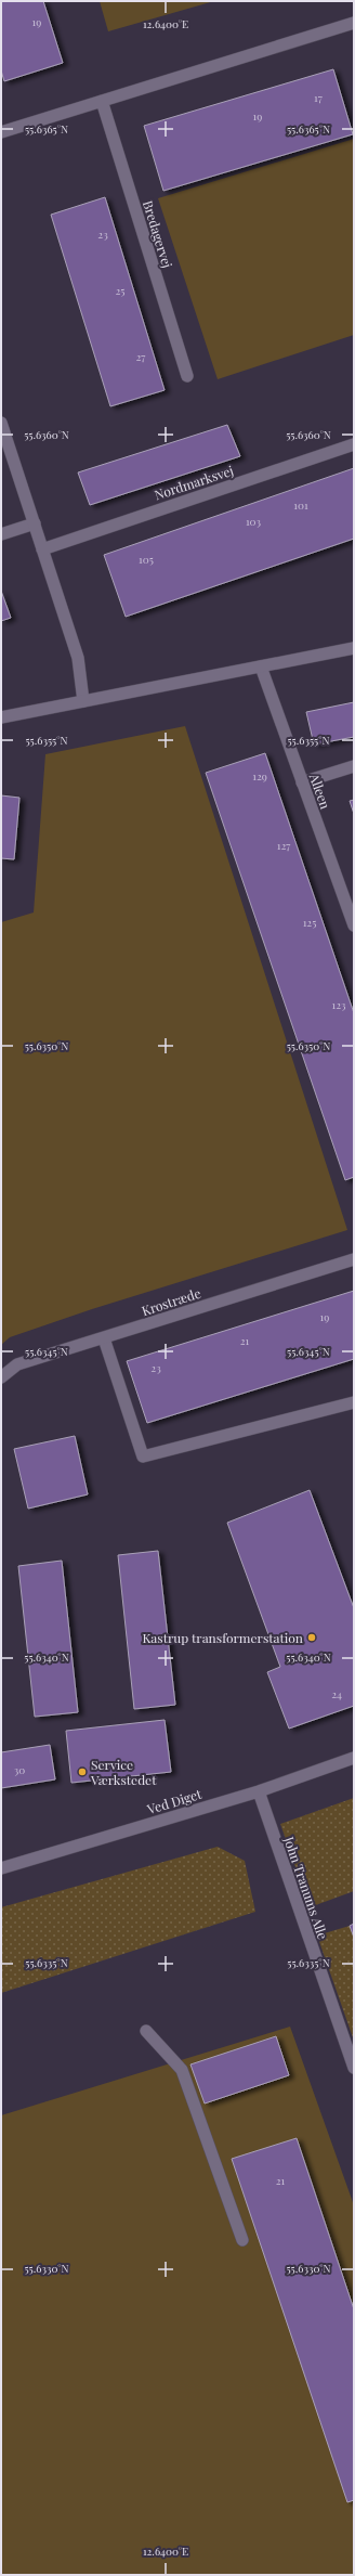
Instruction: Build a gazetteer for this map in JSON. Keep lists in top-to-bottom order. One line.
{"streets":{"street":["Bredagervej","Nordmarksvej","Alleen","Krostræde","Ved Diget","John Tranums Alle"]},"crossings":[["Ved Diget","John Tranums Alle"]],"places":["Kastrup transformerstation","Service Værkstedet"],"house_numbers":["19","17","19","23","25","27","101","103","105","129","127","125","123","19","21","23","24","30","21"],"coordinates":["12.6400°E","55.6365°N","55.6360°N","55.6355°N","55.6350°N","55.6345°N","55.6340°N","55.6335°N","55.6330°N"]}
